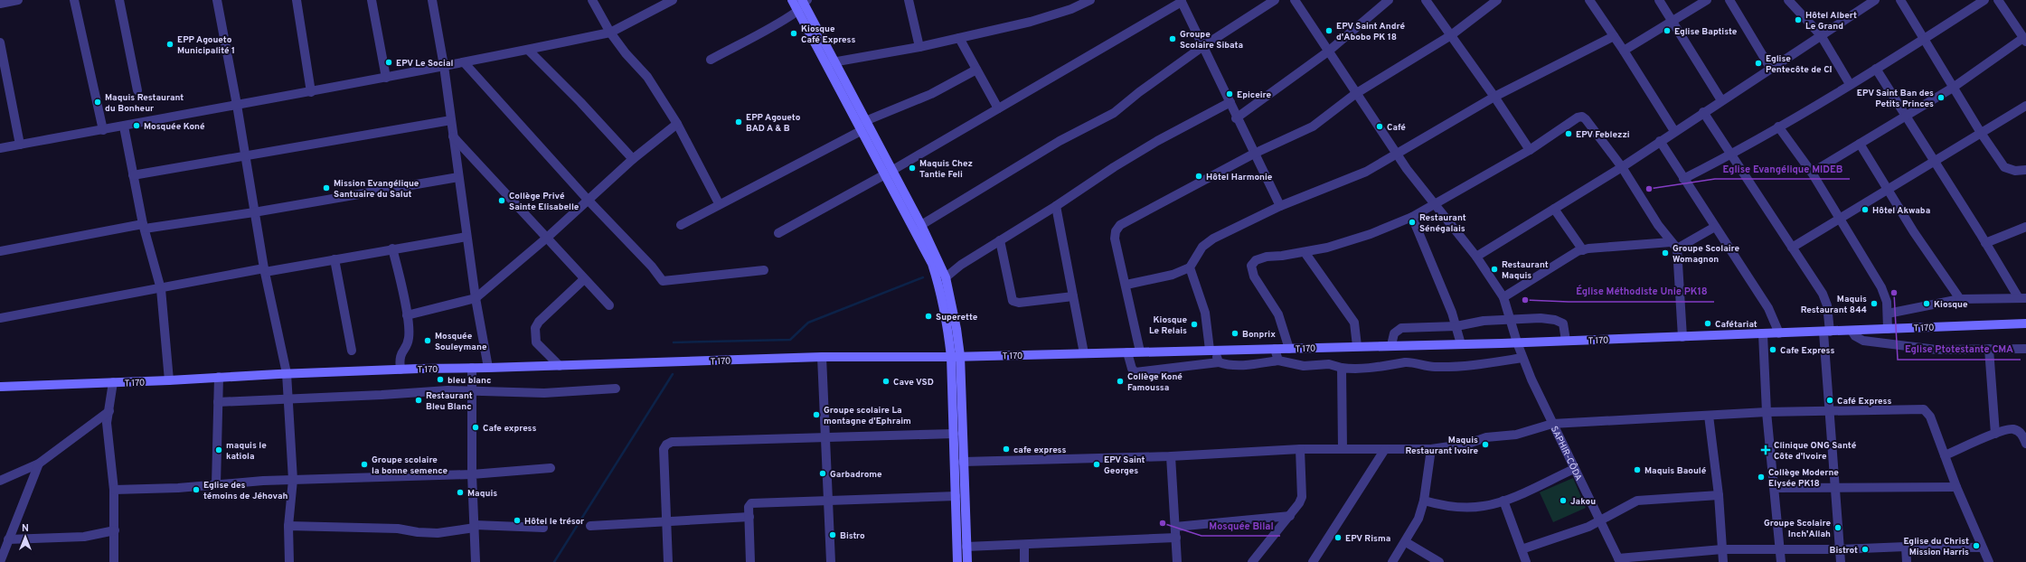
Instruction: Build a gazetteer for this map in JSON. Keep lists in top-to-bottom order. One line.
{"streets":{"main road":["T 170"],"street":["SAPHIR-CÔDA"]},"crossings":[["T 170","SAPHIR-CÔDA"]],"places":{"other":["Hôtel Albert Le Grand","EPV Saint André d'Abobo PK 18","Eglise Baptiste","Kiosque Café Express","Groupe Scolaire Sibata","EPP Agoueto Municipalité 1","EPV Le Social","Eglise Pentecôte de CI","Epiceire","EPV Saint Ban des Petits Princes","Maquis Restaurant du Bonheur","EPP Agoueto BAD A & B","Mosquée Koné","Café","EPV Feblezzi","Maquis Chez Tantie Feli","Hôtel Harmonie","Mission Evangélique Santuaire du Salut","Eglise Evangélique MIDEB","Collège Privé Sainte Elisabelle","Hôtel Akwaba","Restaurant Sénégalais","Groupe Scolaire Womagnon","Restaurant Maquis","Eglise Ptotestante CMA","Église Méthodiste Unie PK18","Maquis Restaurant 844","Kiosque","Superette","Cafétariat","Kiosque Le Relais","Bonprix","Mosquée Souleymane","Cafe Express","bleu blanc","Cave VSD","Collège Koné Famoussa","Restaurant Bleu Blanc","Café Express","Groupe scolaire La montagne d'Ephraim","Cafe express","Maquis Restaurant Ivoire","cafe express","maquis le katiola","Groupe scolaire la bonne semence","EPV Saint Georges","Maquis Baoulé","Garbadrome","Collège Moderne Elysée PK18","Eglise des témoins de Jéhovah","Maquis","Jakou","Hôtel le trésor","Mosquée Bilal","Groupe Scolaire Inch'Allah","Bistro","EPV Risma","Eglise du Christ Mission Harris","Bistrot"],"health":["Clinique ONG Santé Côte d'Ivoire"]},"north":"top"}
